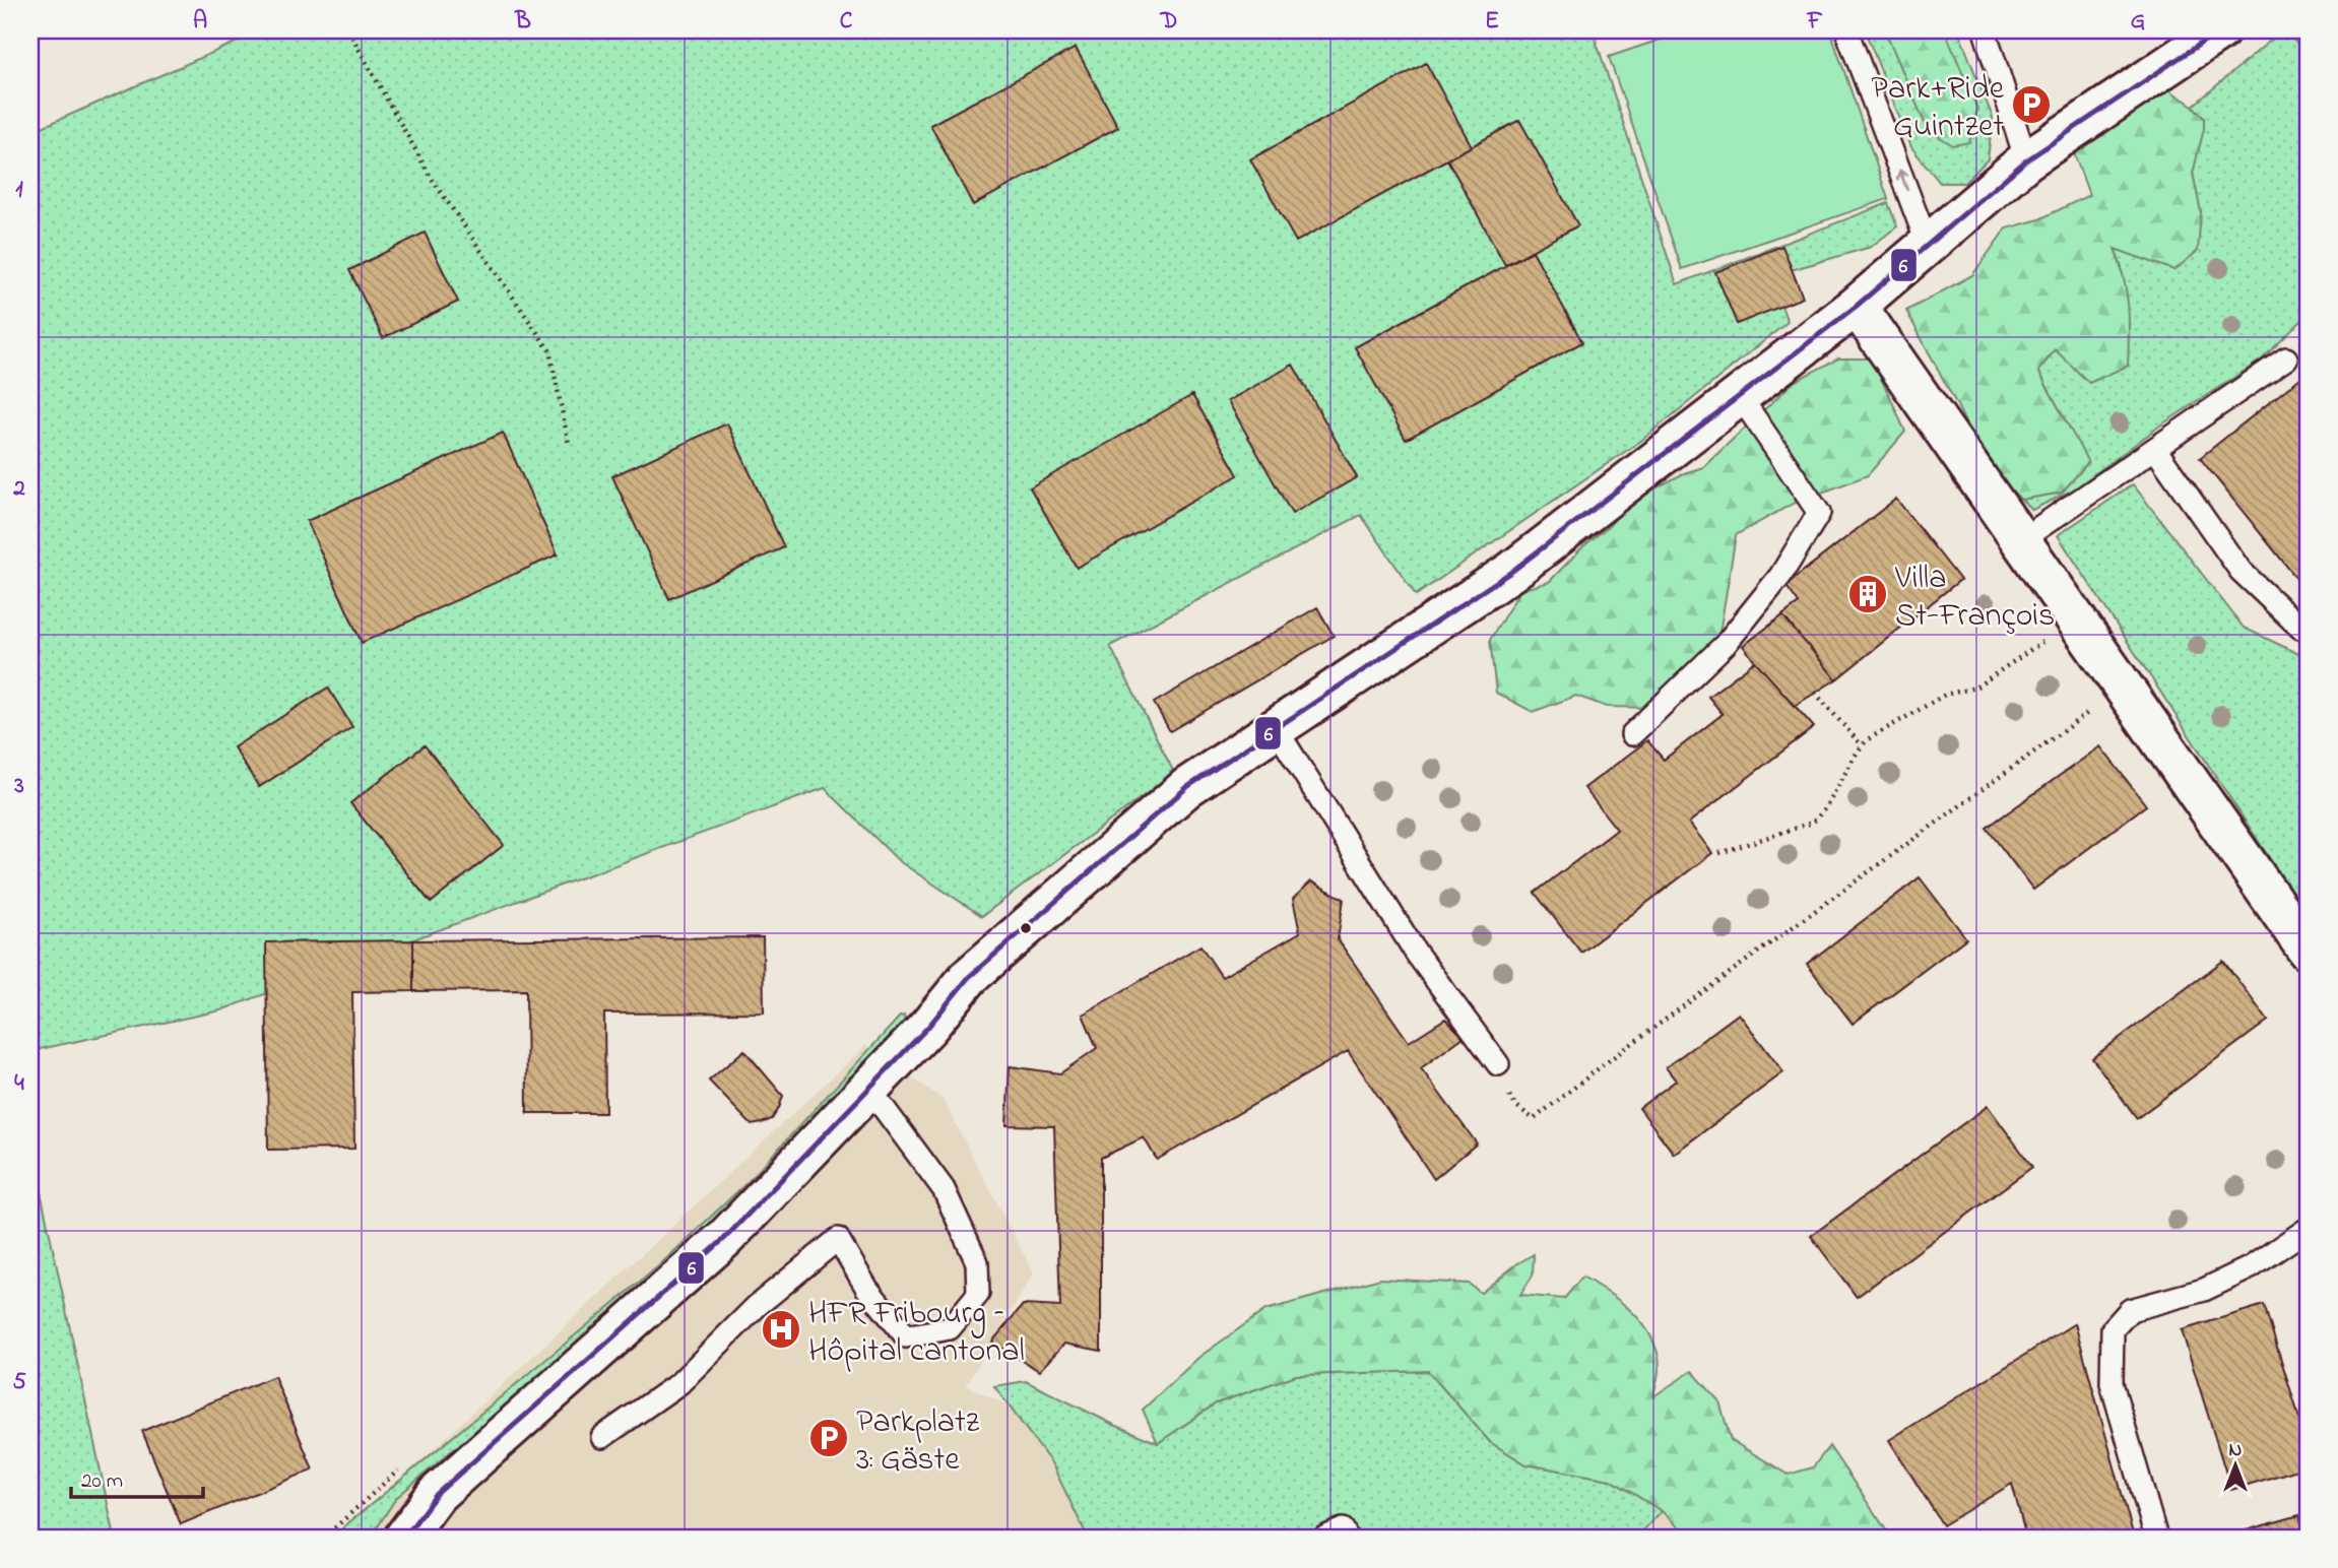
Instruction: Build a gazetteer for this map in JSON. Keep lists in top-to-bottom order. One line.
{"places":{"parking":["Park+Ride Guintzet","Parkplatz 3: Gäste"],"building":["Villa St-François"],"hospital":["HFR Fribourg – Hôpital cantonal"]},"lines":["transit line 6"],"scale_bar":"20 m","north":"top","grid":{"columns":["A","B","C","D","E","F","G"],"rows":["1","2","3","4","5"]}}
